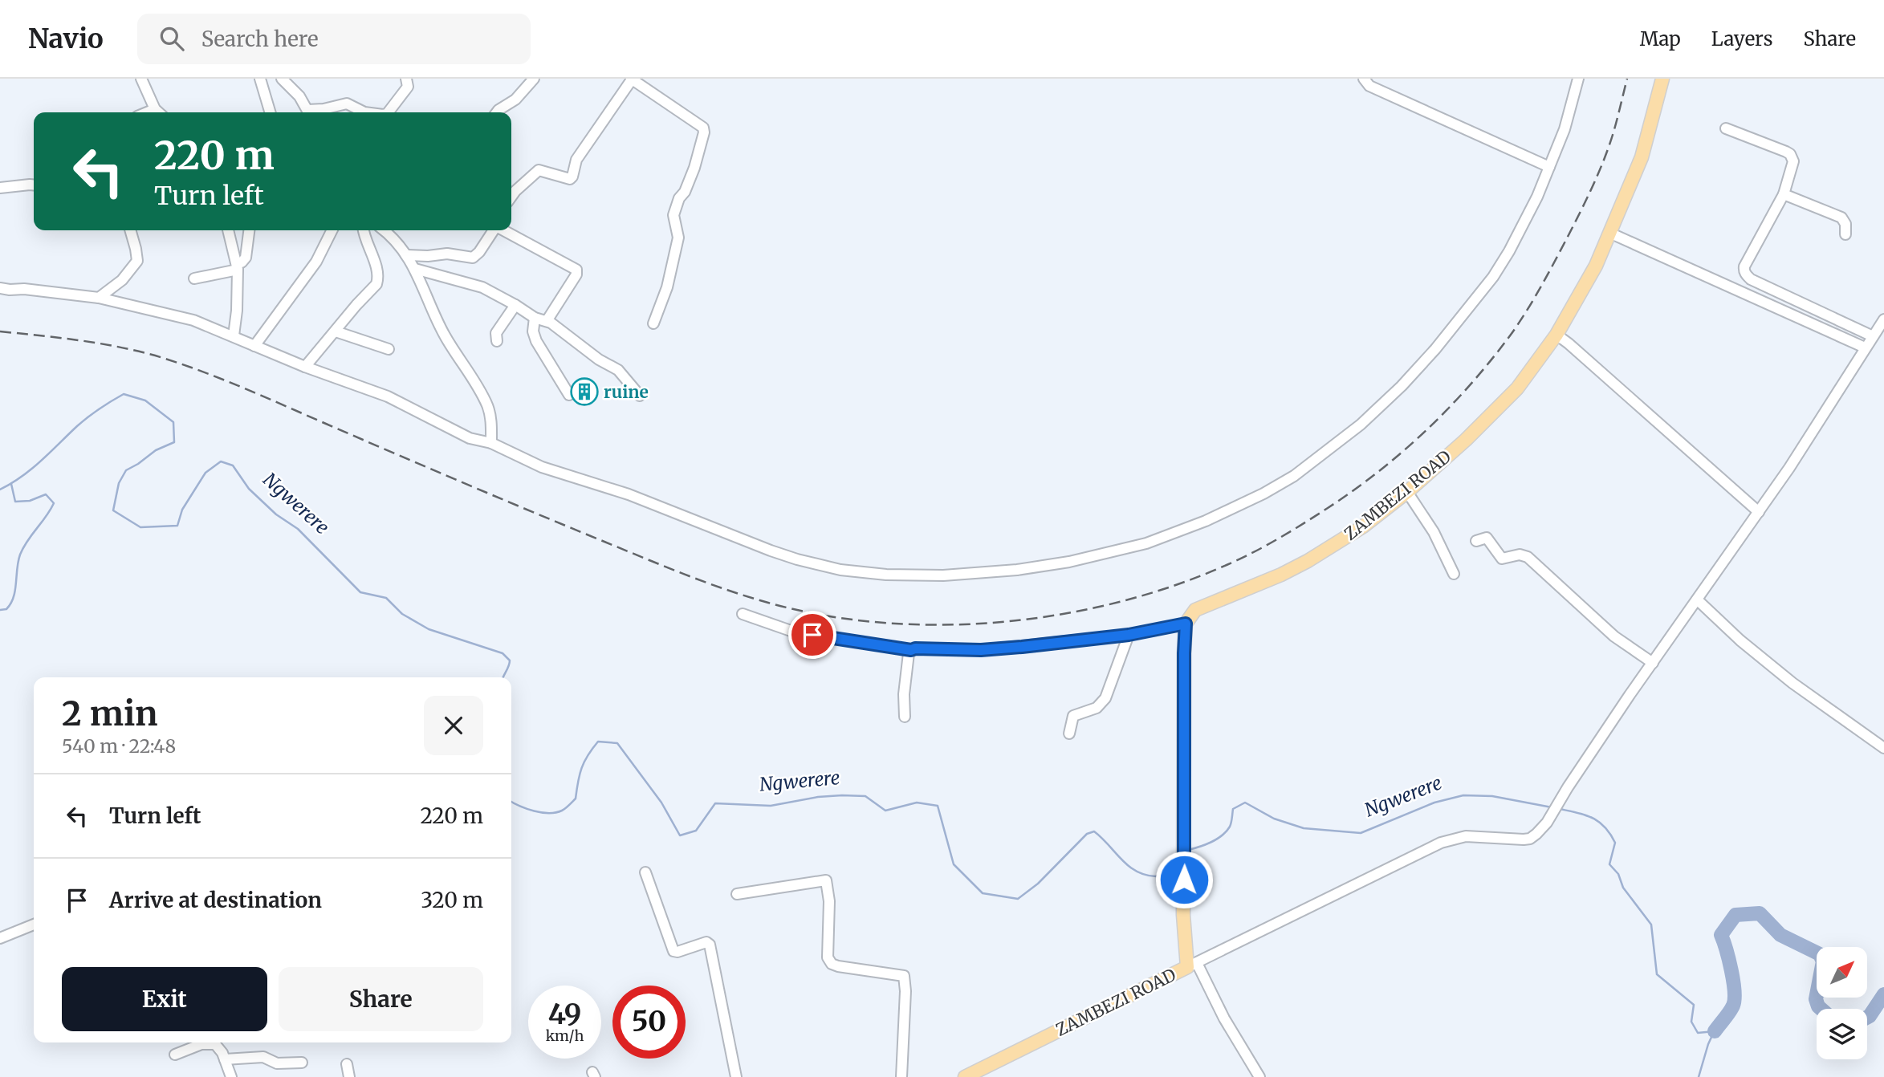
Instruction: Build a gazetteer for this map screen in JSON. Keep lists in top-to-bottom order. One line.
{"streets":{"main road":["ZAMBEZI ROAD"]},"water":["Ngwerere"],"places":{"building":["ruine"]},"north":"top right","page":{"header":"Navio","search":"Search here","nav":["Map","Layers","Share"],"turn":["220 m","Turn left"],"heading":["2 min","540 m · 22:48"],"list":[{"name":"Turn left","value":"220 m"},{"name":"Arrive at destination","value":"320 m"}],"buttons":["Exit","Share"],"speed":"49 km/h","limit":"50"}}
